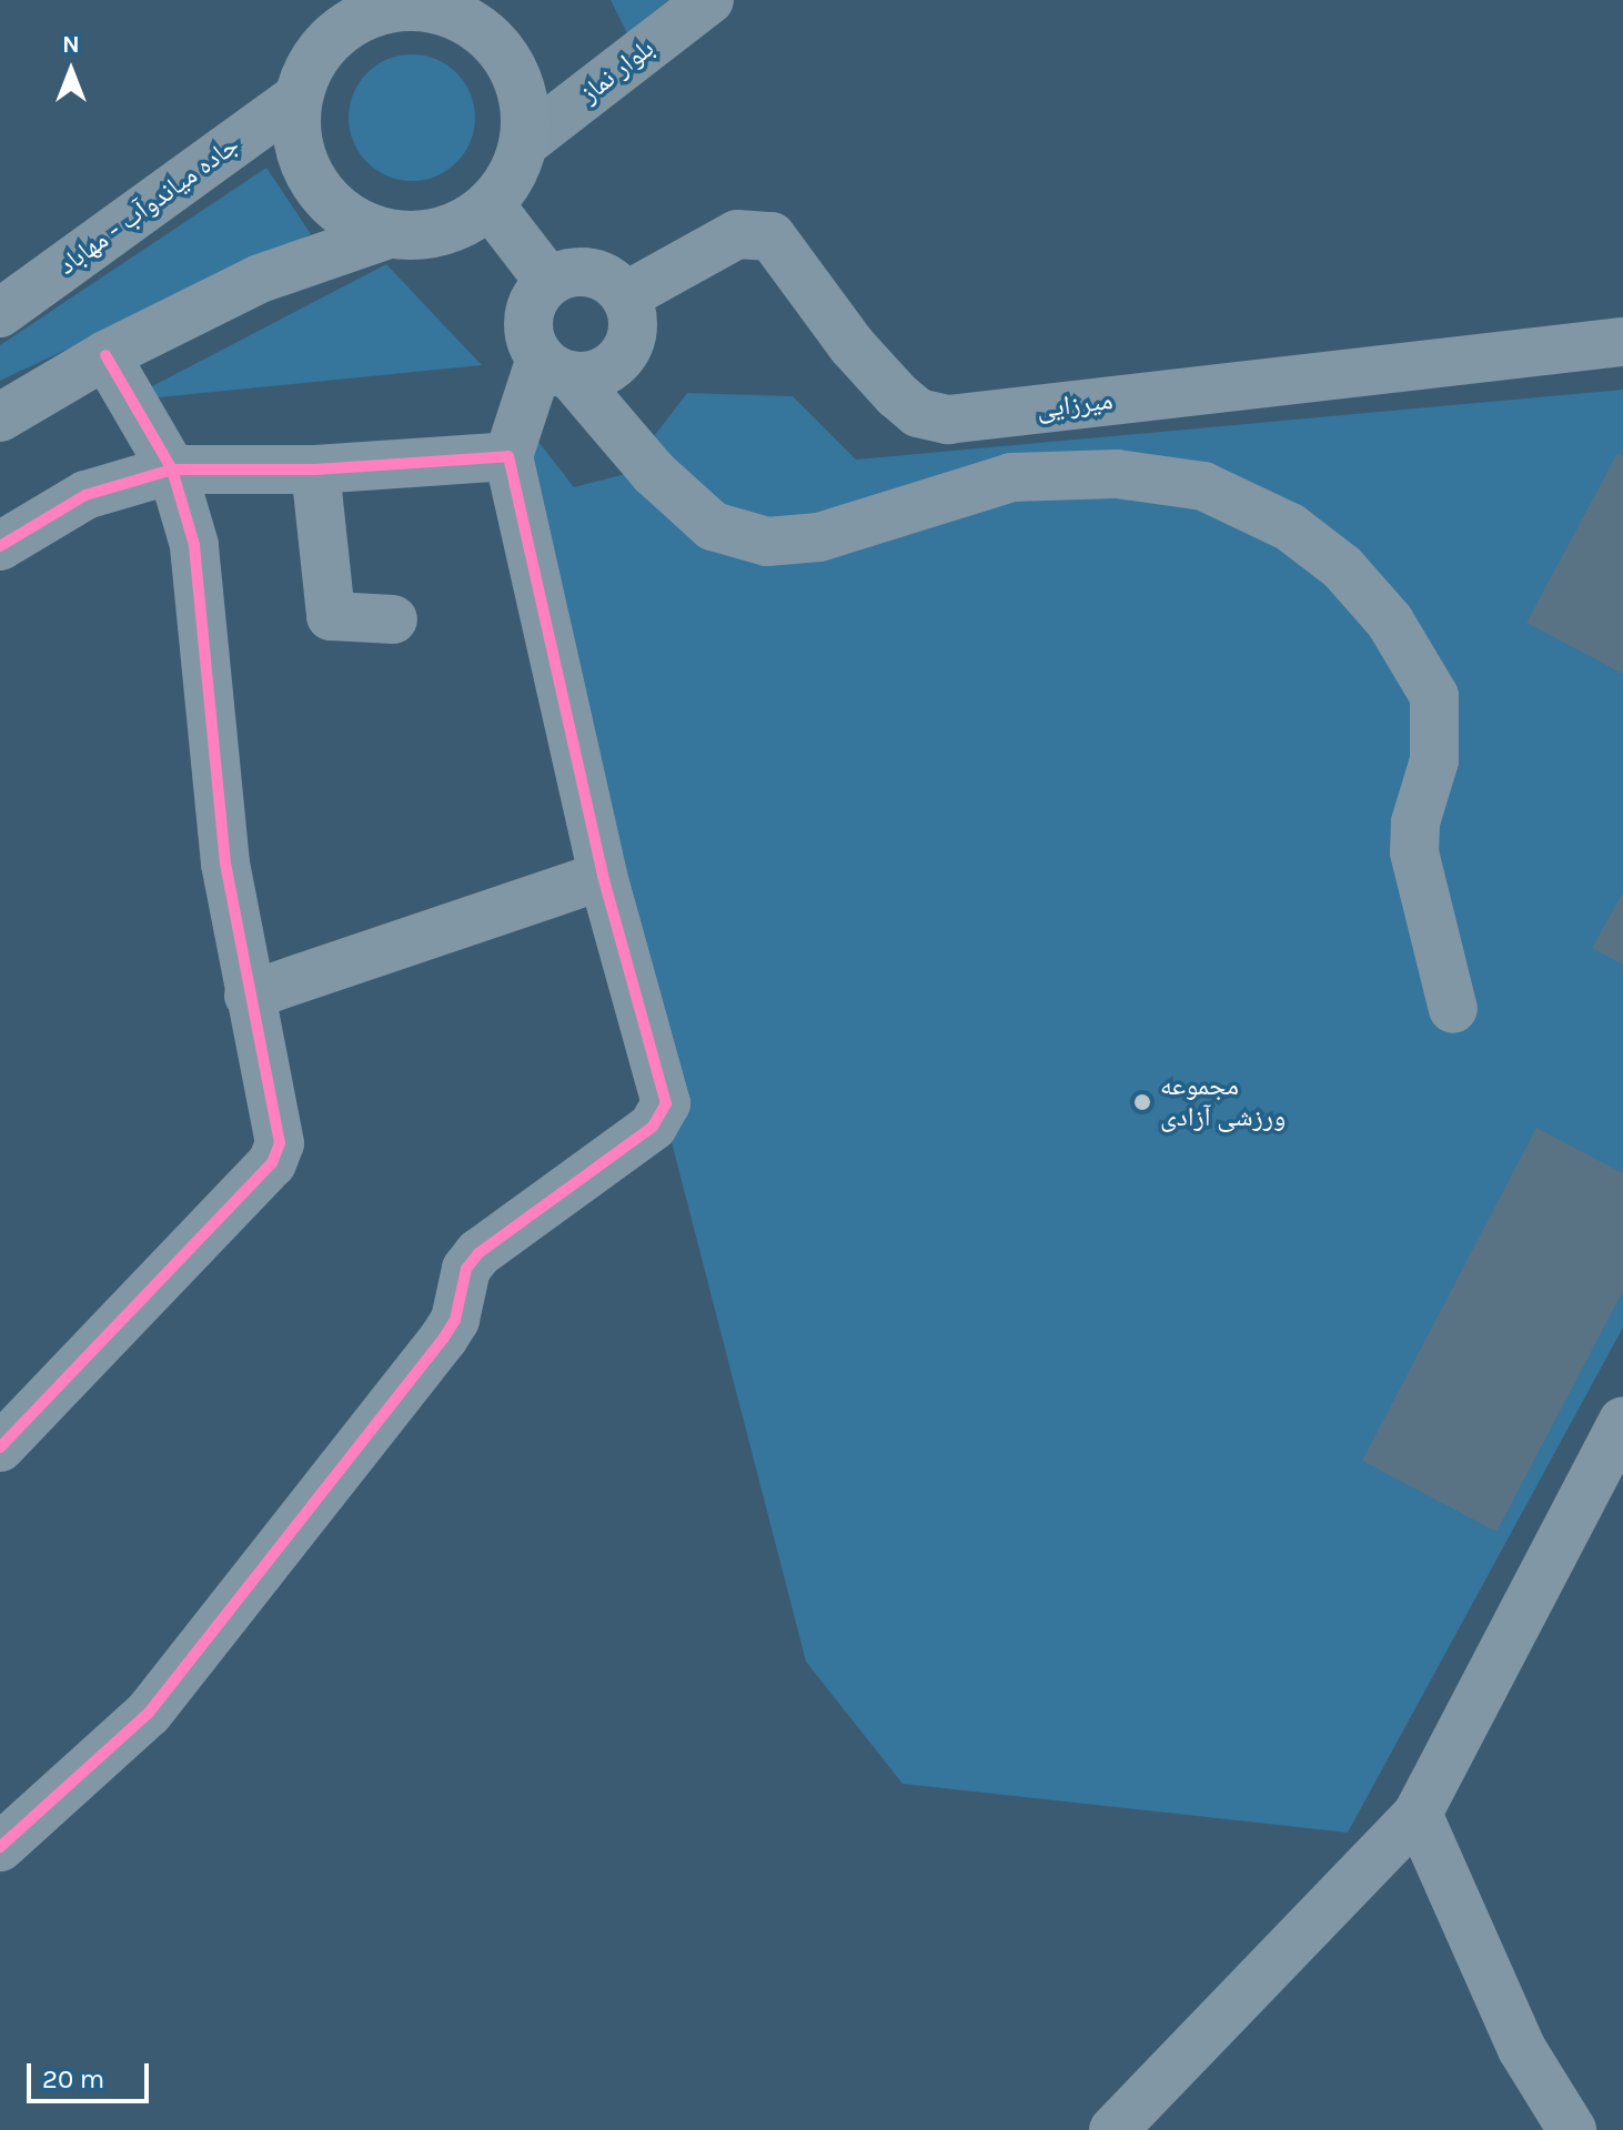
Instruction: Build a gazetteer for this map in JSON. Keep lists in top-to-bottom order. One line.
{"streets":{"highway":["جاده میاندوآب - مهاباد"],"main road":["بلوار نماز"],"street":["میرزایی"]},"crossings":[["بلوار نماز","جاده میاندوآب - مهاباد"]],"places":["مجموعه ورزشی آزادی"],"scale_bar":"20 m","north":"top"}
